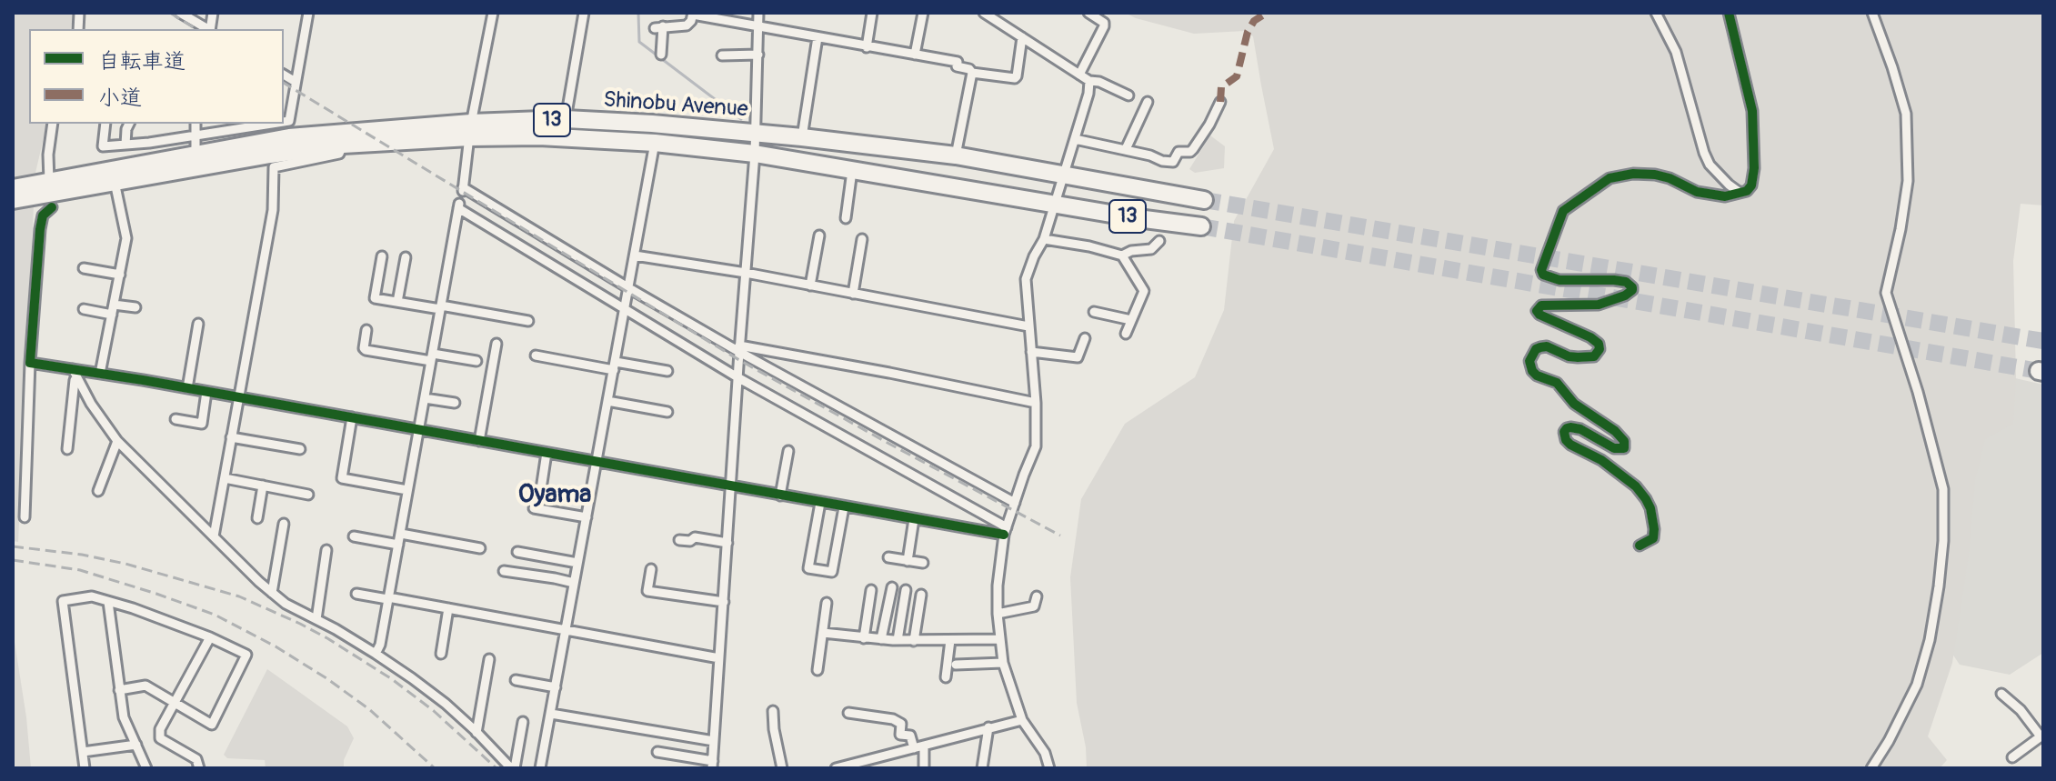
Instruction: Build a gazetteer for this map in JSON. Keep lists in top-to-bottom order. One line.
{"streets":{"highway":["Shinobu Avenue","13"]},"districts":["Oyama"],"legend":["自転車道","小道"]}
